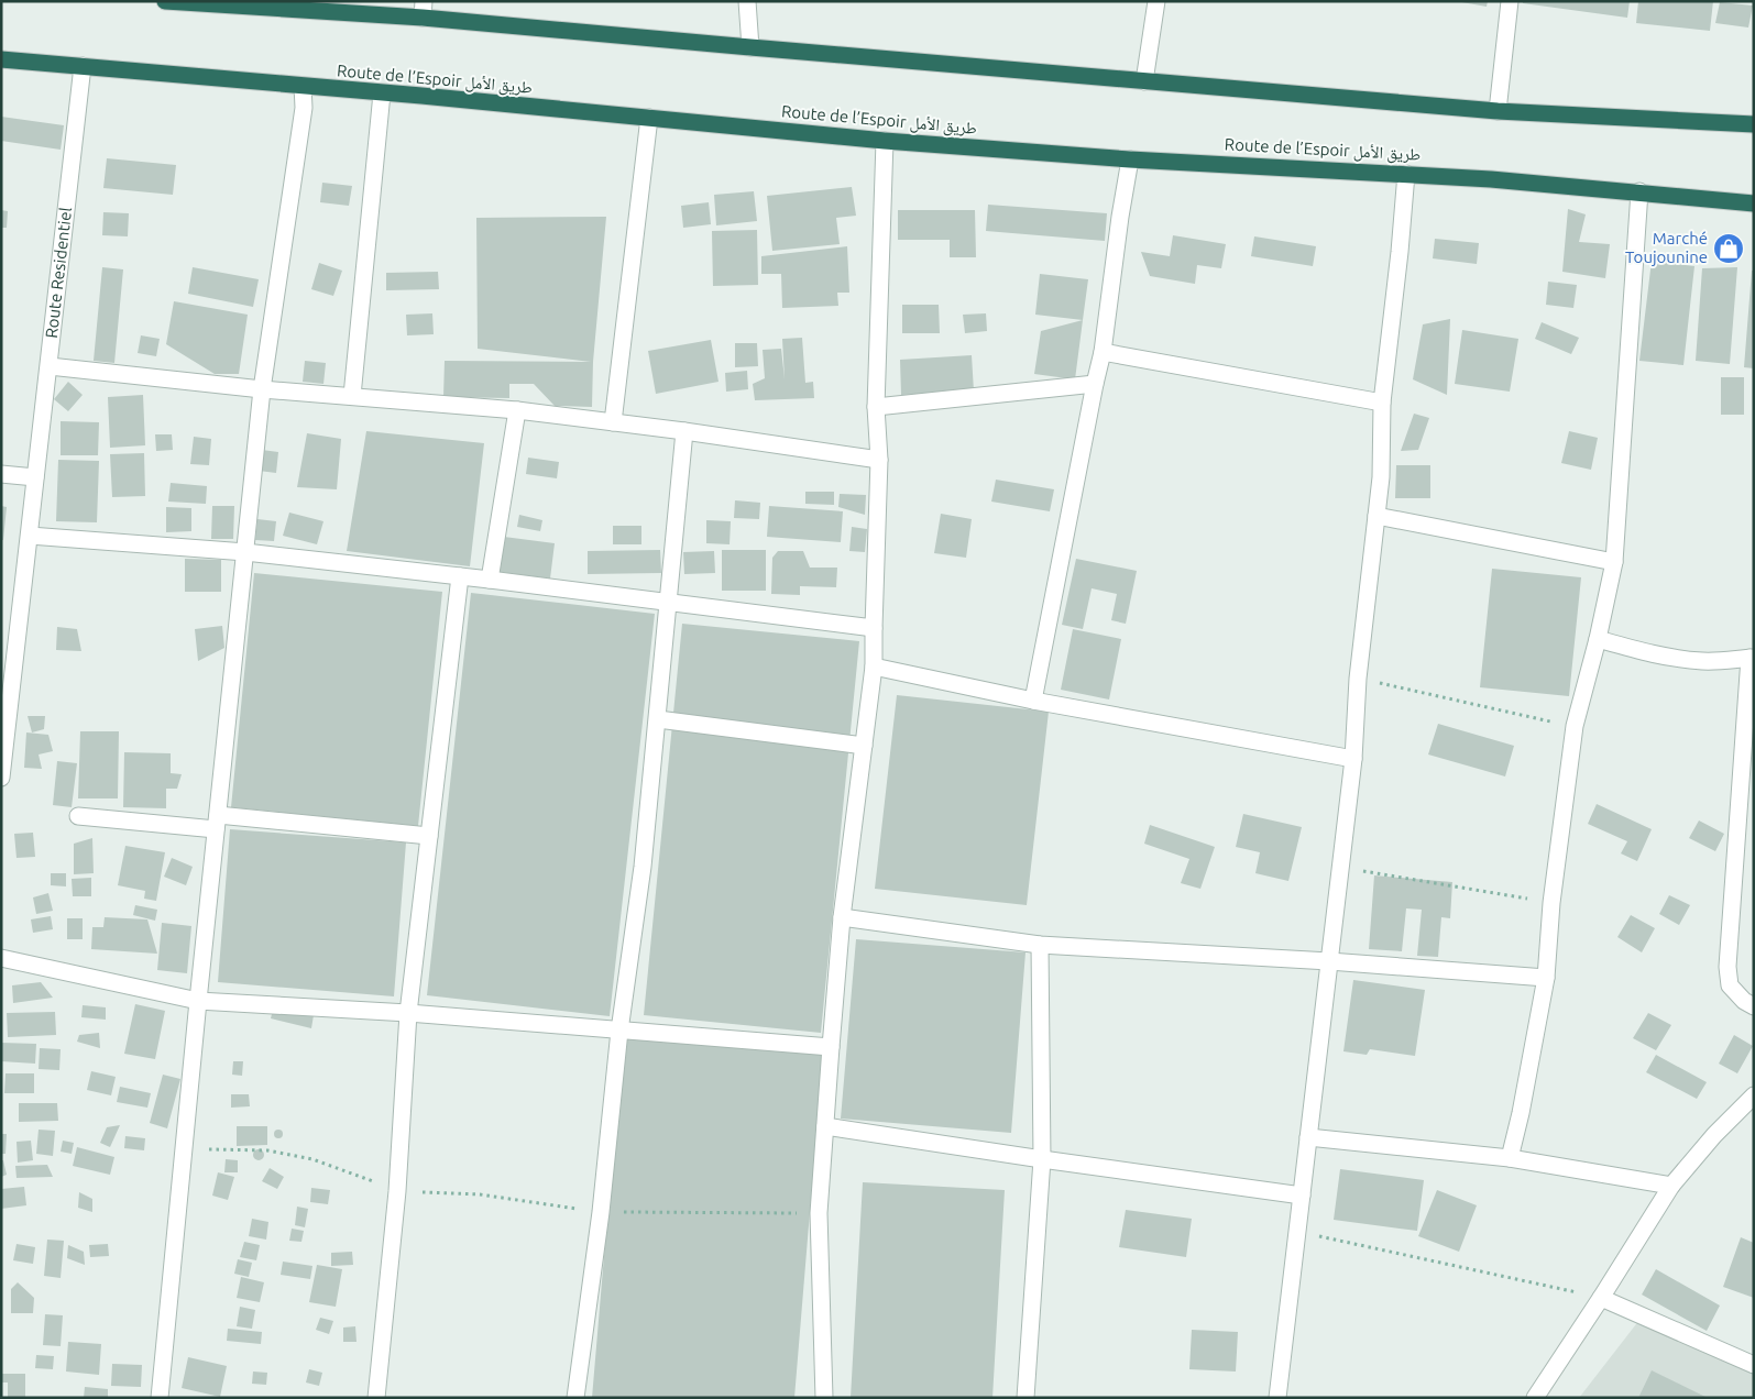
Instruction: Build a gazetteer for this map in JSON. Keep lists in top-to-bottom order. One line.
{"streets":{"highway":["Route de l’Espoir طريق الأمل"],"street":["Route Residentiel"]},"crossings":[["Route de l’Espoir طريق الأمل","Route Residentiel"]],"places":{"shop":["Marché Toujounine"]}}
